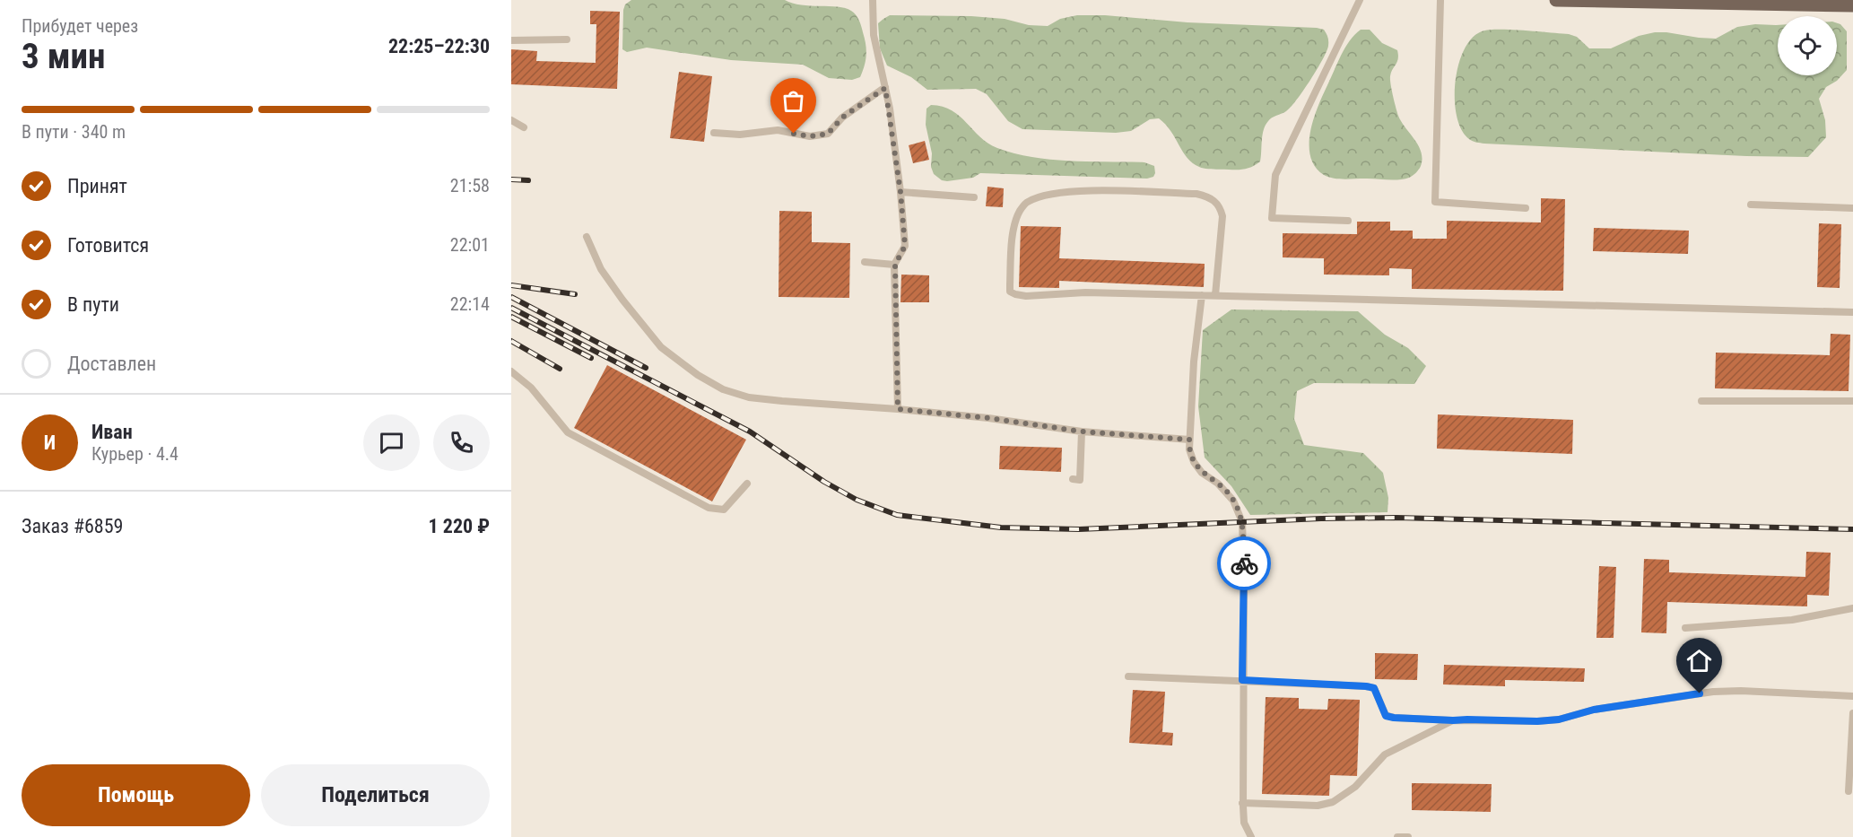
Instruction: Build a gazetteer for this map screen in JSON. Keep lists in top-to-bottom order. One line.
{"page":{"heading":["3 мин","Прибудет через","22:25–22:30"],"panel":["Иван","Курьер · 4.4","Заказ #6859","1 220 ₽"],"bar":"В пути · 340 m","list":[["Принят","21:58"],["Готовится","22:01"],["В пути","22:14"],"Доставлен"],"round":"И","buttons":["Помощь","Поделиться"]}}
